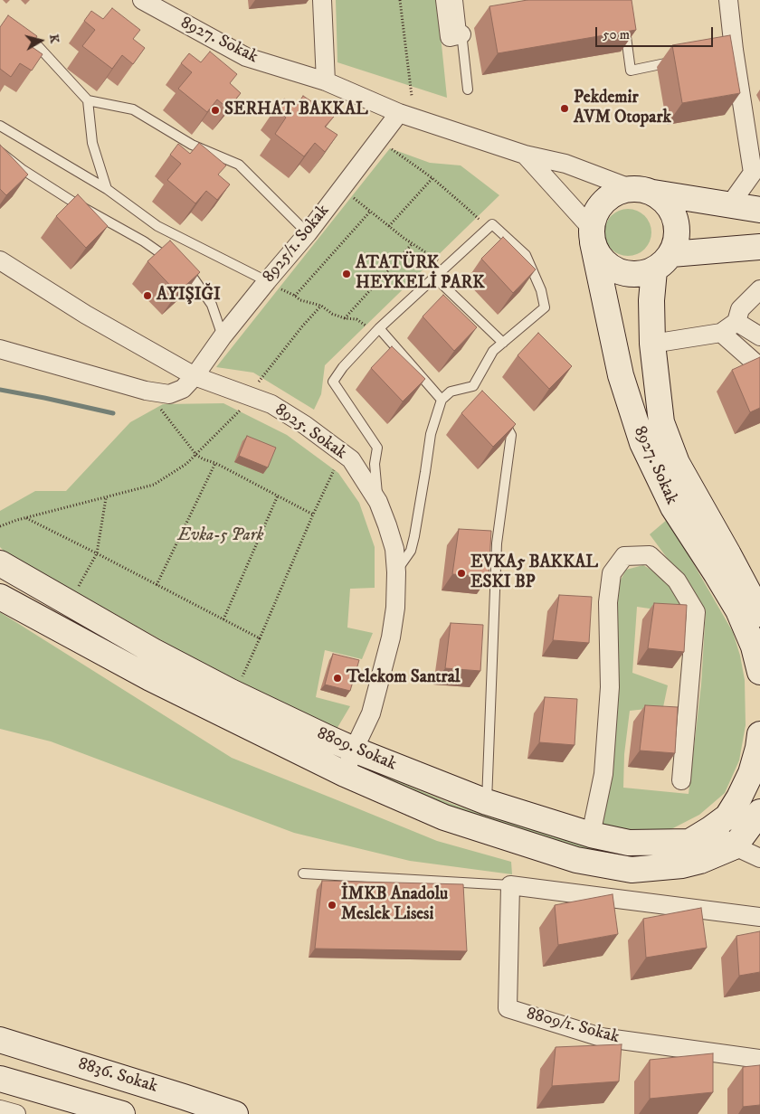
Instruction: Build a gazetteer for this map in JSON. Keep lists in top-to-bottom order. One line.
{"streets":{"street":["8927. Sokak","8925/1. Sokak","8925. Sokak","8809. Sokak","8809/1. Sokak","8836. Sokak"]},"crossings":[["8927. Sokak","8925/1. Sokak"],["8925/1. Sokak","8925. Sokak"],["8925. Sokak","8809. Sokak"]],"parks":["Evka-5 Park"],"places":["Pekdemir AVM Otopark","SERHAT BAKKAL","ATATÜRK HEYKELİ PARK","AYIŞIĞI","EVKA5 BAKKAL ESKI BP","Telekom Santral","İMKB Anadolu Meslek Lisesi"],"scale_bar":"50 m","north":"right"}
